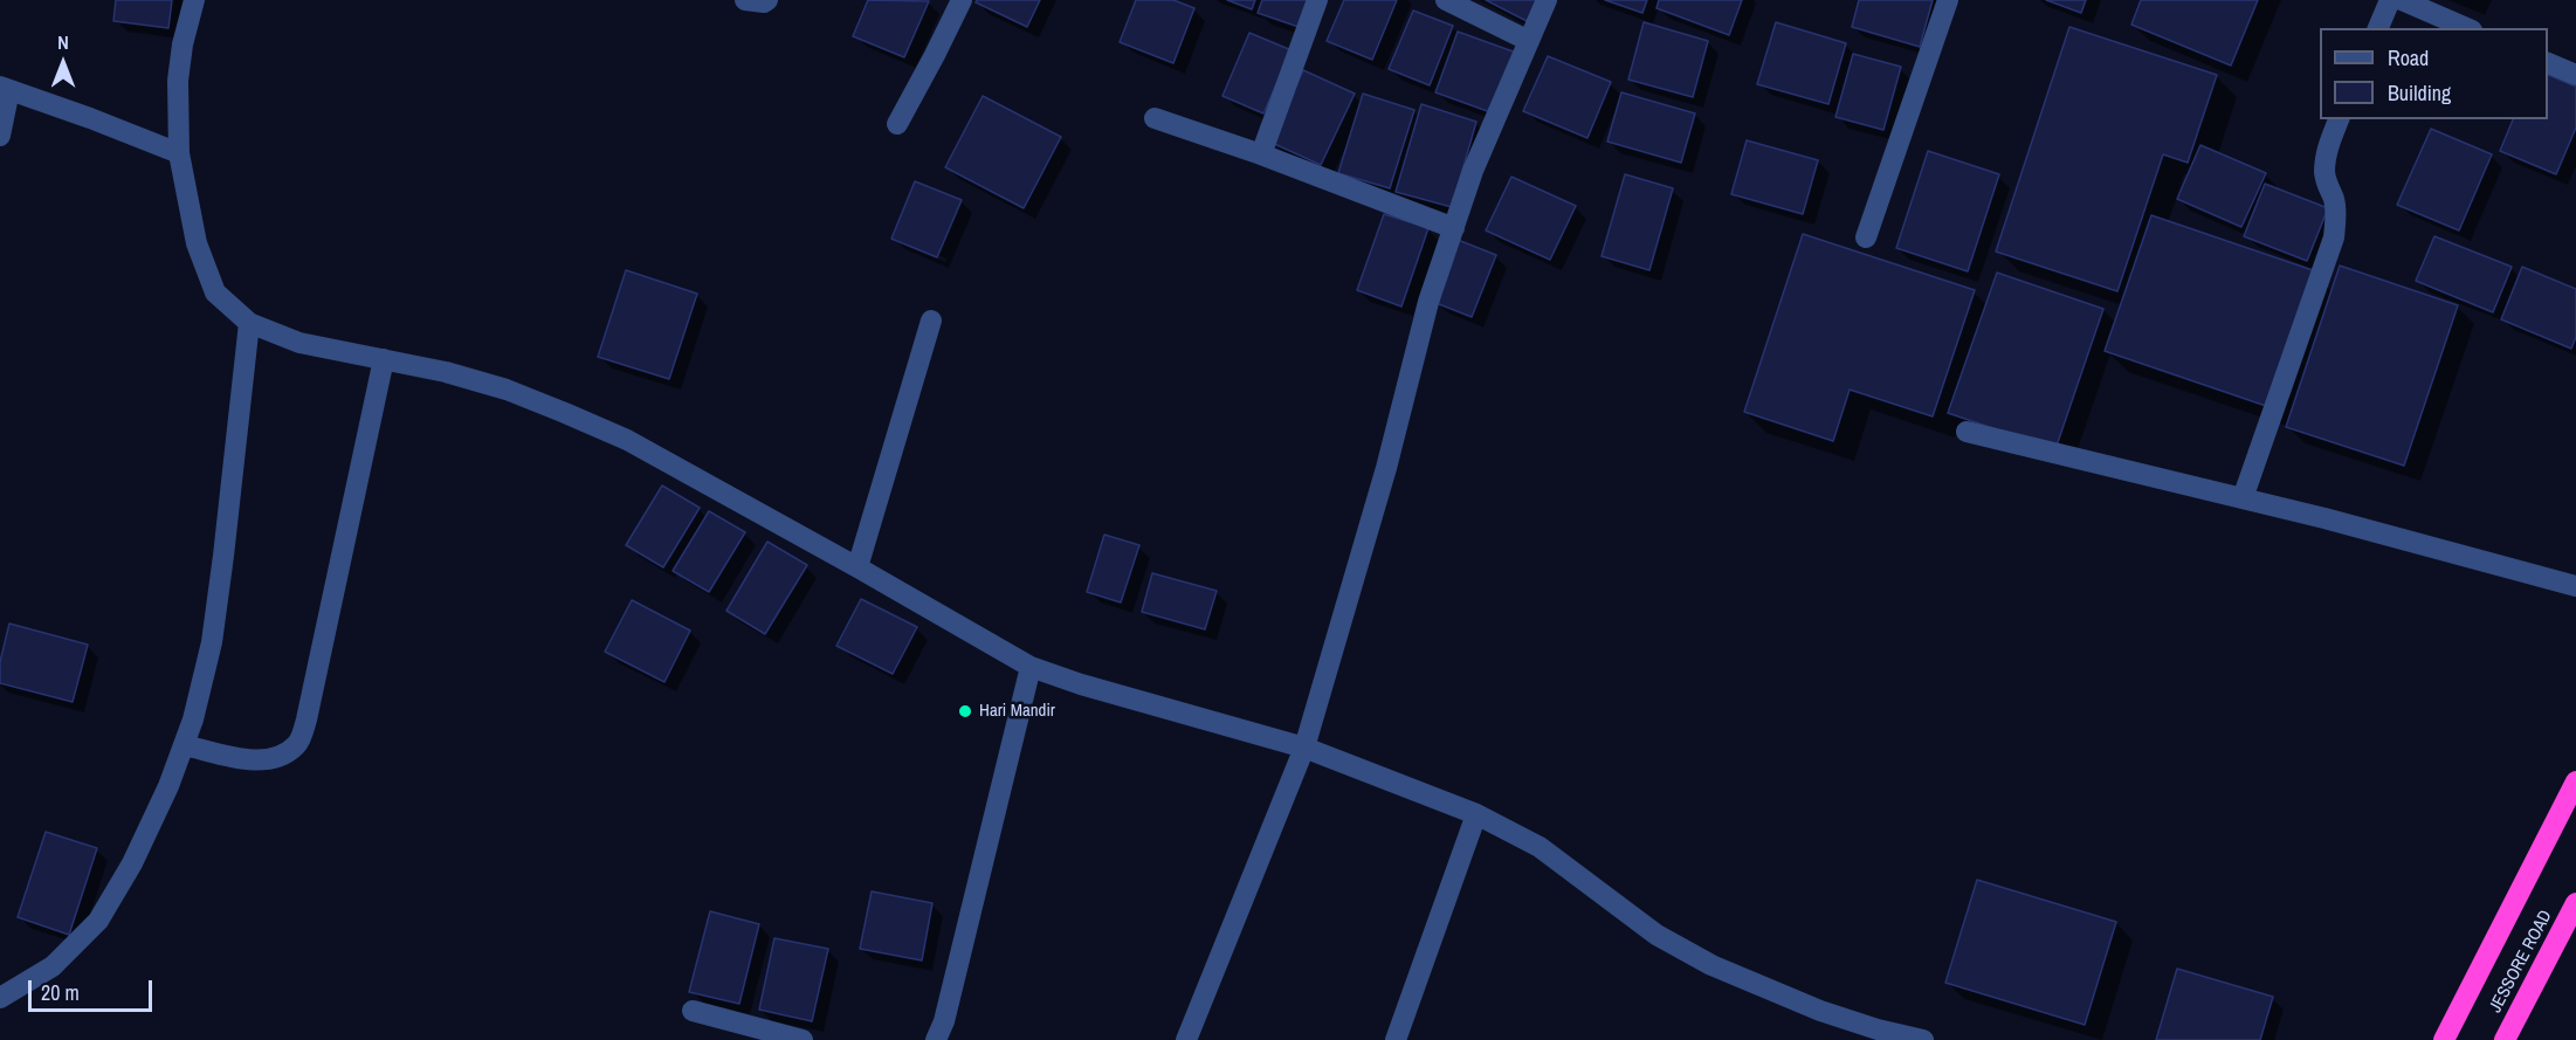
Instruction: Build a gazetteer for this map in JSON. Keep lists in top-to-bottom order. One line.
{"streets":{"highway":["JESSORE ROAD"]},"places":["Hari Mandir"],"legend":["Road","Building"],"scale_bar":"20 m","north":"top"}
